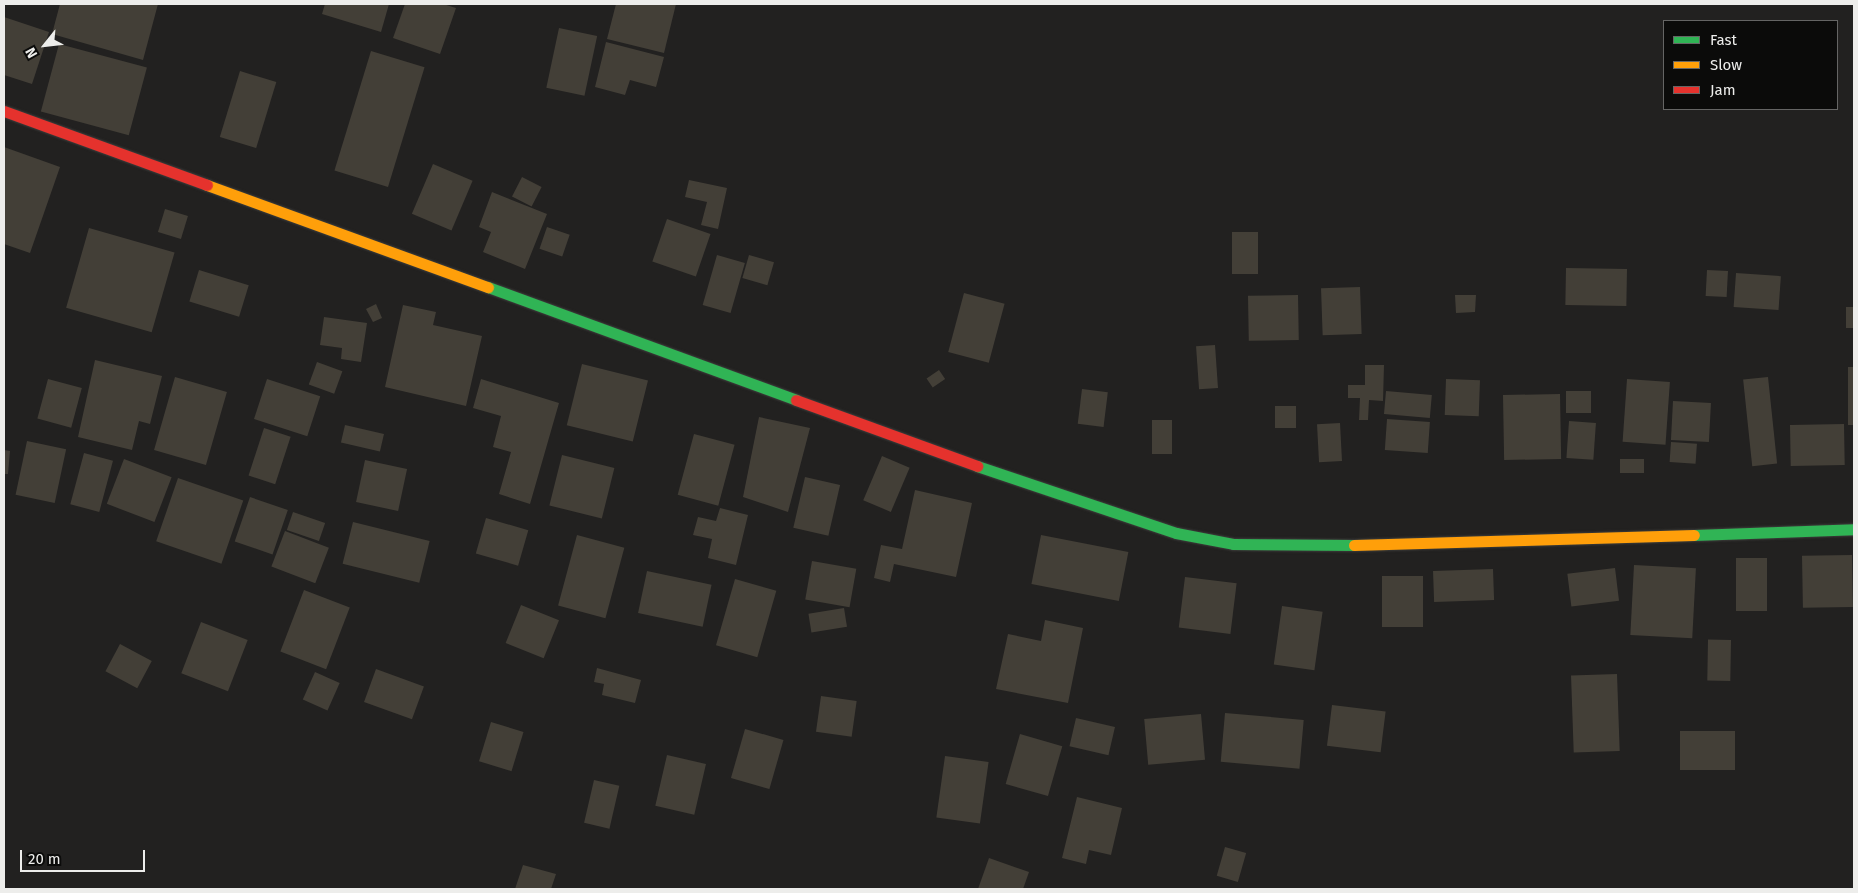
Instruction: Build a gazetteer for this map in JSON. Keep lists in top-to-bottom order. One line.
{"legend":["Fast","Slow","Jam"],"scale_bar":"20 m","north":"bottom left"}
